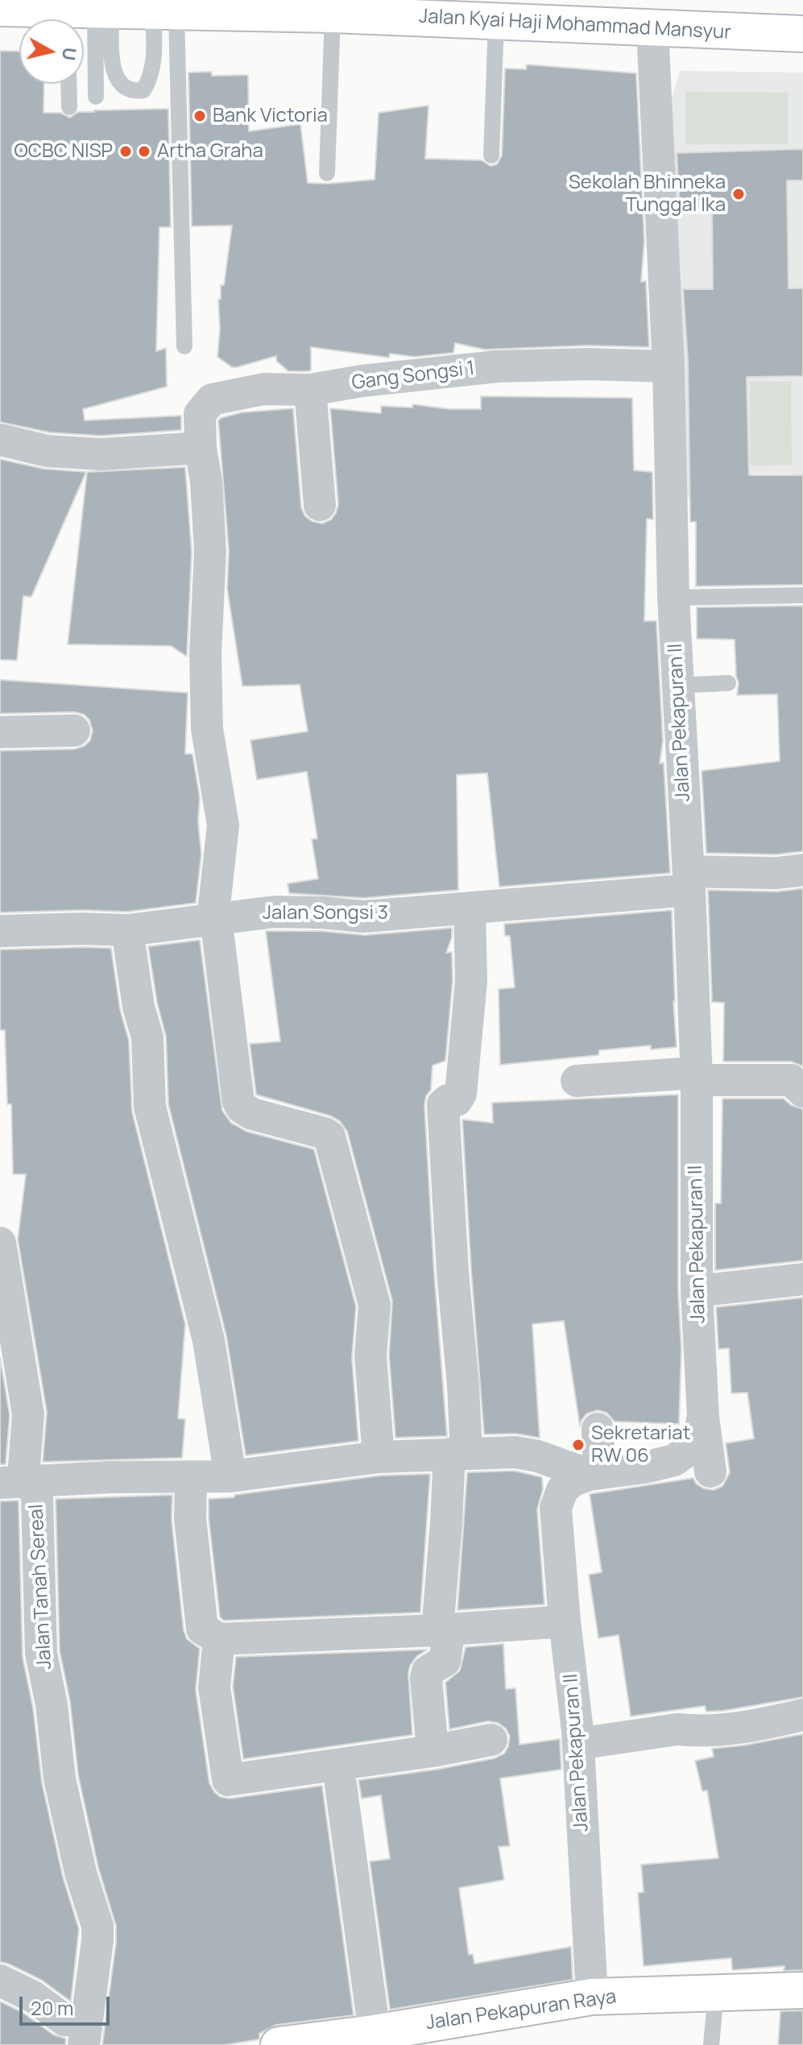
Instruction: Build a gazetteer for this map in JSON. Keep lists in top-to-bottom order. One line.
{"streets":{"main road":["Jalan Kyai Haji Mohammad Mansyur","Jalan Pekapuran Raya"],"street":["Gang Songsi 1","Jalan Pekapuran II","Jalan Songsi 3","Jalan Tanah Sereal"]},"crossings":[["Jalan Kyai Haji Mohammad Mansyur","Jalan Pekapuran II"],["Gang Songsi 1","Jalan Pekapuran II"],["Gang Songsi 1","Jalan Songsi 3"],["Jalan Pekapuran II","Jalan Songsi 3"],["Jalan Pekapuran II","Jalan Pekapuran Raya"]],"places":["Bank Victoria","OCBC NISP","Artha Graha","Sekolah Bhinneka Tunggal Ika","Sekretariat RW 06"],"scale_bar":"20 m","north":"right"}
